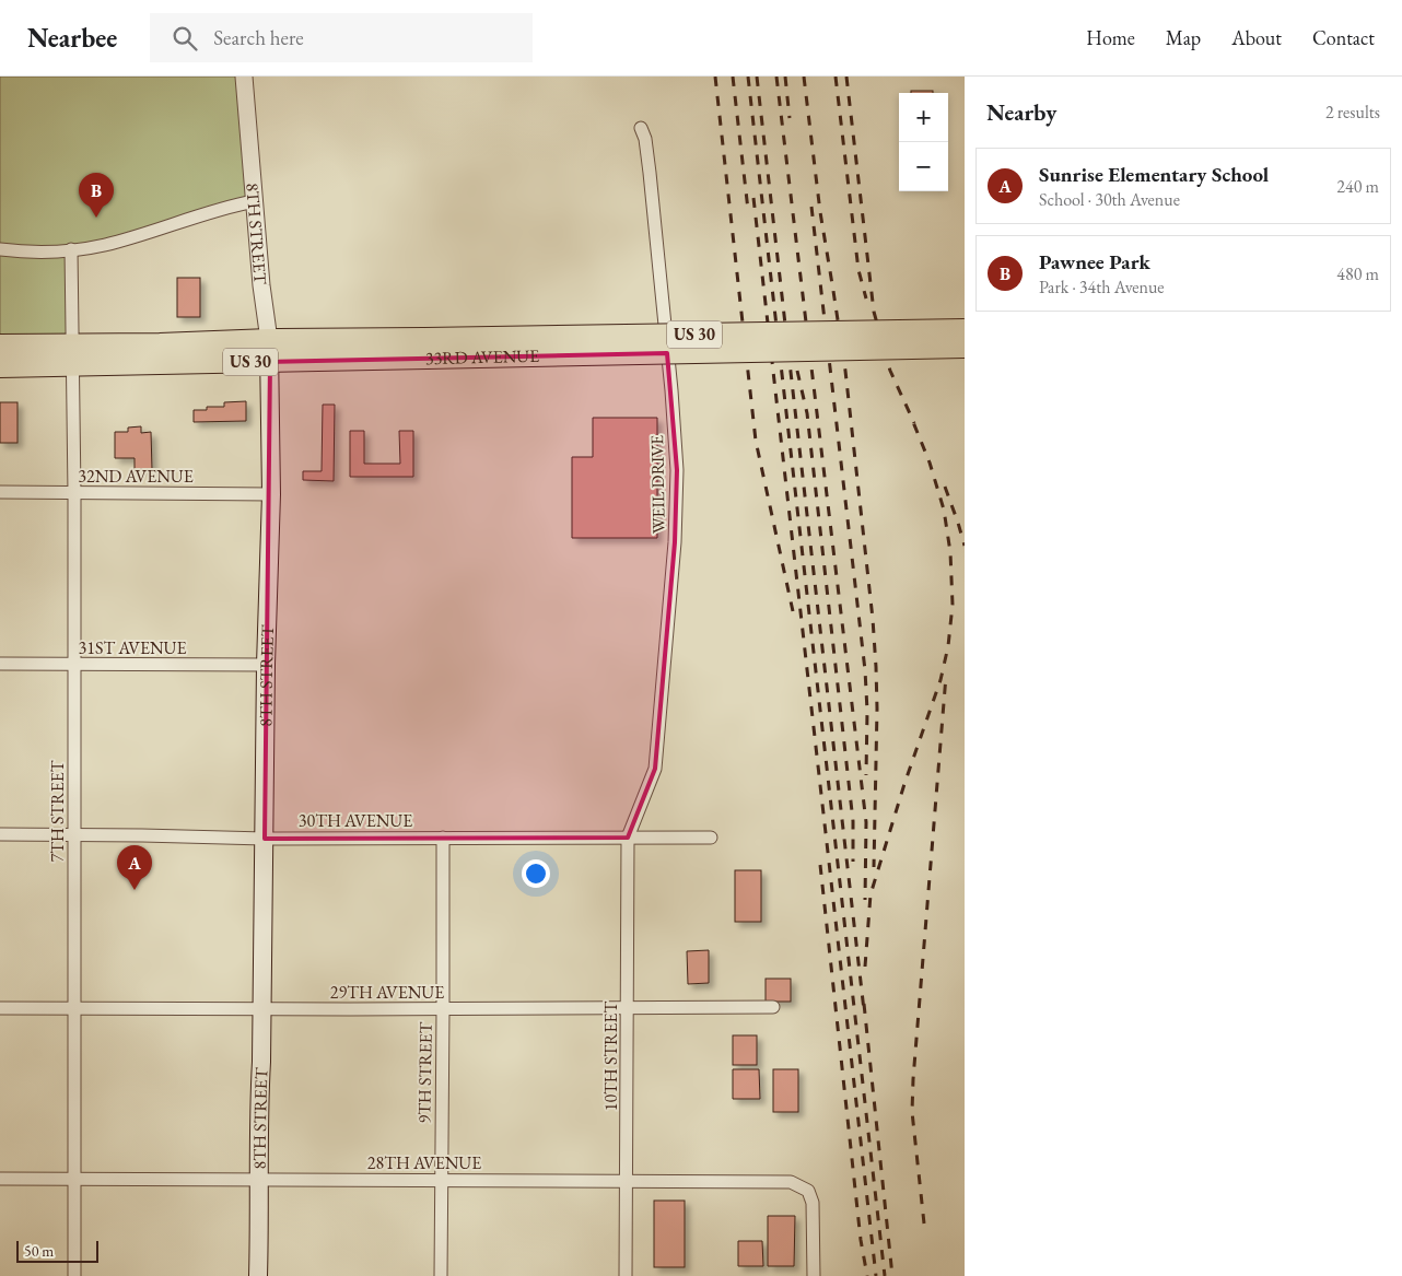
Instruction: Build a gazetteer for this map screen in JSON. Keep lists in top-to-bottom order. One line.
{"streets":{"highway":["US 30","33RD AVENUE"],"main road":["8TH STREET"],"street":["32ND AVENUE","WEIL DRIVE","31ST AVENUE","7TH STREET","30TH AVENUE","29TH AVENUE","10TH STREET","9TH STREET","28TH AVENUE"]},"crossings":[["8TH STREET","33RD AVENUE"],["8TH STREET","32ND AVENUE"],["8TH STREET","31ST AVENUE"],["8TH STREET","30TH AVENUE"],["8TH STREET","29TH AVENUE"],["8TH STREET","28TH AVENUE"],["33RD AVENUE","7TH STREET"],["32ND AVENUE","7TH STREET"],["WEIL DRIVE","30TH AVENUE"],["WEIL DRIVE","10TH STREET"],["31ST AVENUE","7TH STREET"],["7TH STREET","30TH AVENUE"],["7TH STREET","29TH AVENUE"],["7TH STREET","28TH AVENUE"],["30TH AVENUE","10TH STREET"],["30TH AVENUE","9TH STREET"],["29TH AVENUE","10TH STREET"],["29TH AVENUE","9TH STREET"],["10TH STREET","28TH AVENUE"],["9TH STREET","28TH AVENUE"]],"scale_bar":"50 m","page":{"header":"Nearbee","search":"Search here","nav":["Home","Map","About","Contact"],"heading":["Nearby","2 results"],"map_buttons":["+","−"],"list":[{"mark":"A","name":"Sunrise Elementary School","note":"School · 30th Avenue","value":"240 m"},{"mark":"B","name":"Pawnee Park","note":"Park · 34th Avenue","value":"480 m"}],"pins":["B","A"],"scale":"50 m"}}
